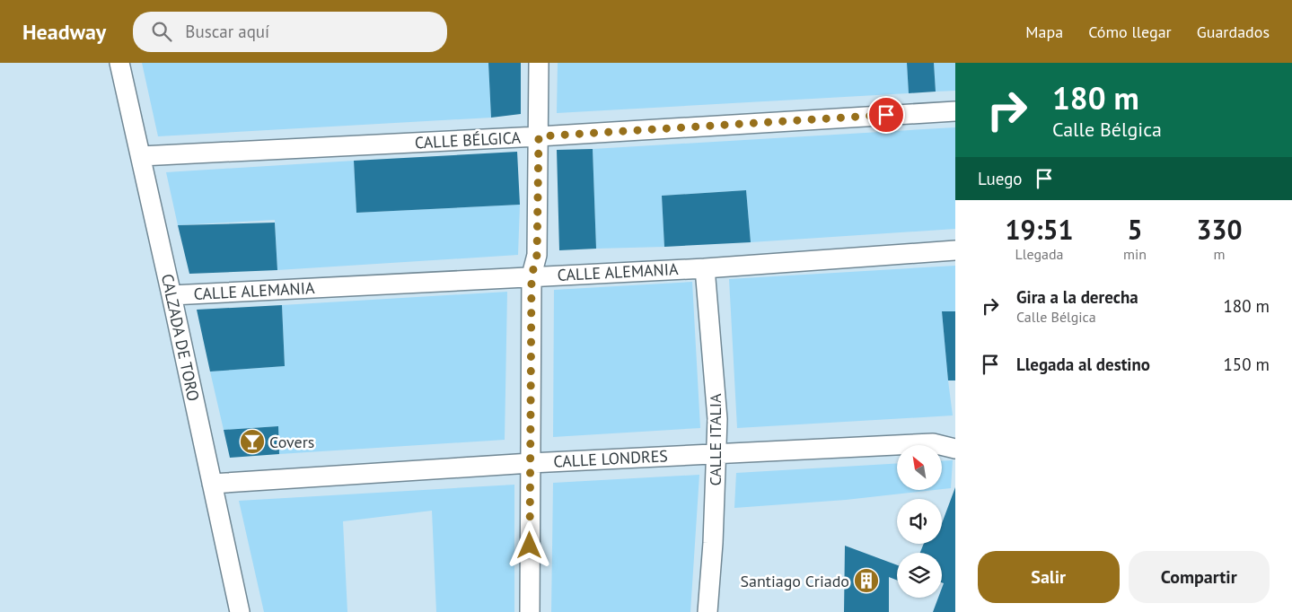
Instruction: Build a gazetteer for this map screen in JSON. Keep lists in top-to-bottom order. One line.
{"streets":{"street":["CALLE BÉLGICA","CALLE ALEMANIA","CALZADA DE TORO","CALLE ITALIA","CALLE LONDRES"]},"crossings":[["CALLE BÉLGICA","CALZADA DE TORO"],["CALLE ALEMANIA","CALZADA DE TORO"],["CALLE ALEMANIA","CALLE ITALIA"],["CALZADA DE TORO","CALLE LONDRES"],["CALLE ITALIA","CALLE LONDRES"]],"places":{"bar":["Covers"],"building":["Santiago Criado"]},"north":"top left","page":{"header":"Headway","search":"Buscar aquí","nav":["Mapa","Cómo llegar","Guardados"],"turn":["180 m","Calle Bélgica"],"then":"Luego","eta":["19:51","Llegada","5","min","330","m"],"list":[{"name":"Gira a la derecha","note":"Calle Bélgica","value":"180 m"},{"name":"Llegada al destino","value":"150 m"}],"buttons":["Salir","Compartir"]}}
